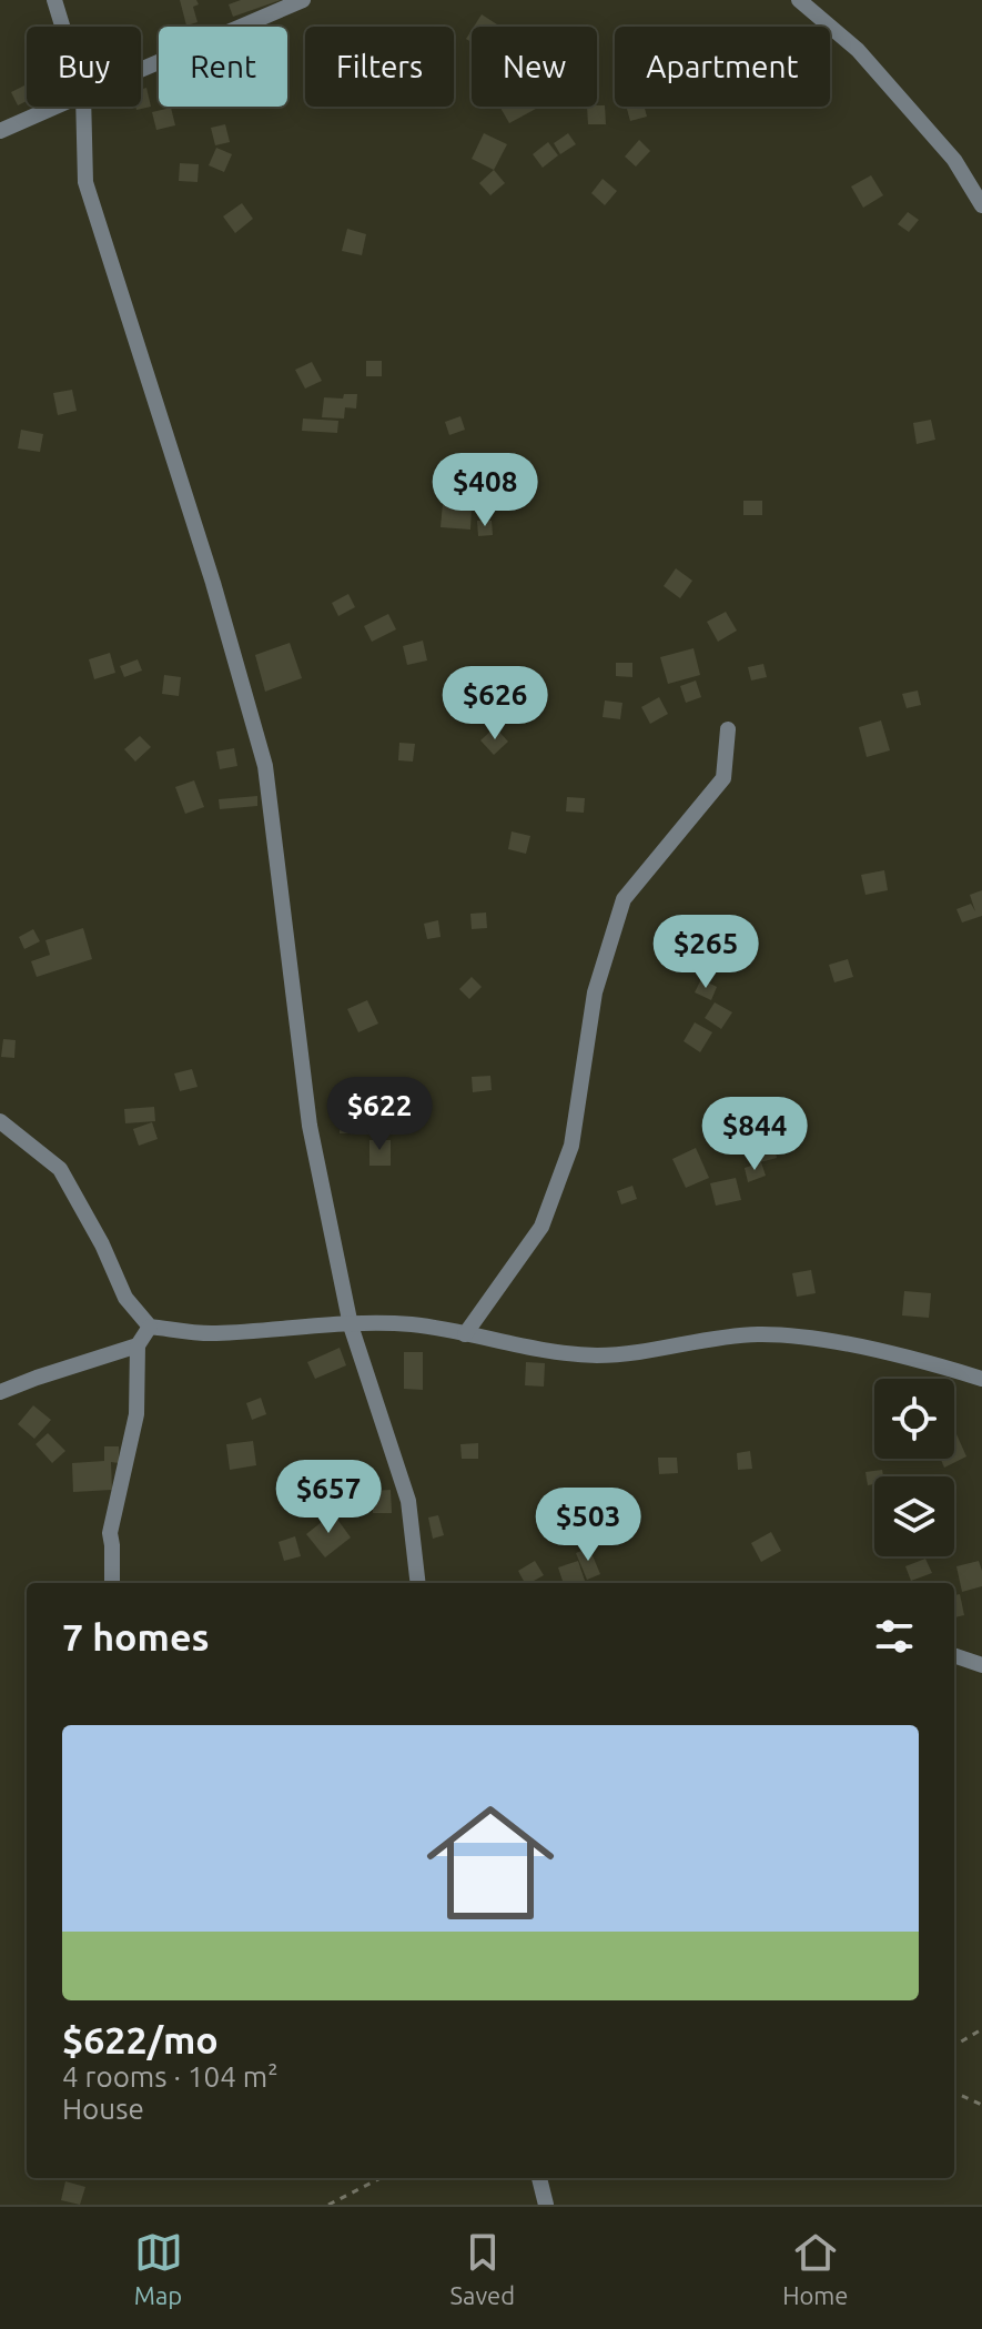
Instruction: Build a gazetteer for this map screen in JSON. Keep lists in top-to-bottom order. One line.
{"page":{"chip":["Buy","Rent","Filters","New","Apartment"],"price":["$408","$626","$265","$622","$844","$657","$503"],"heading":"7 homes","list":[{"name":"$622/mo","note":"4 rooms · 104 m² · House"}],"tabs":["Map","Saved","Home"]}}
